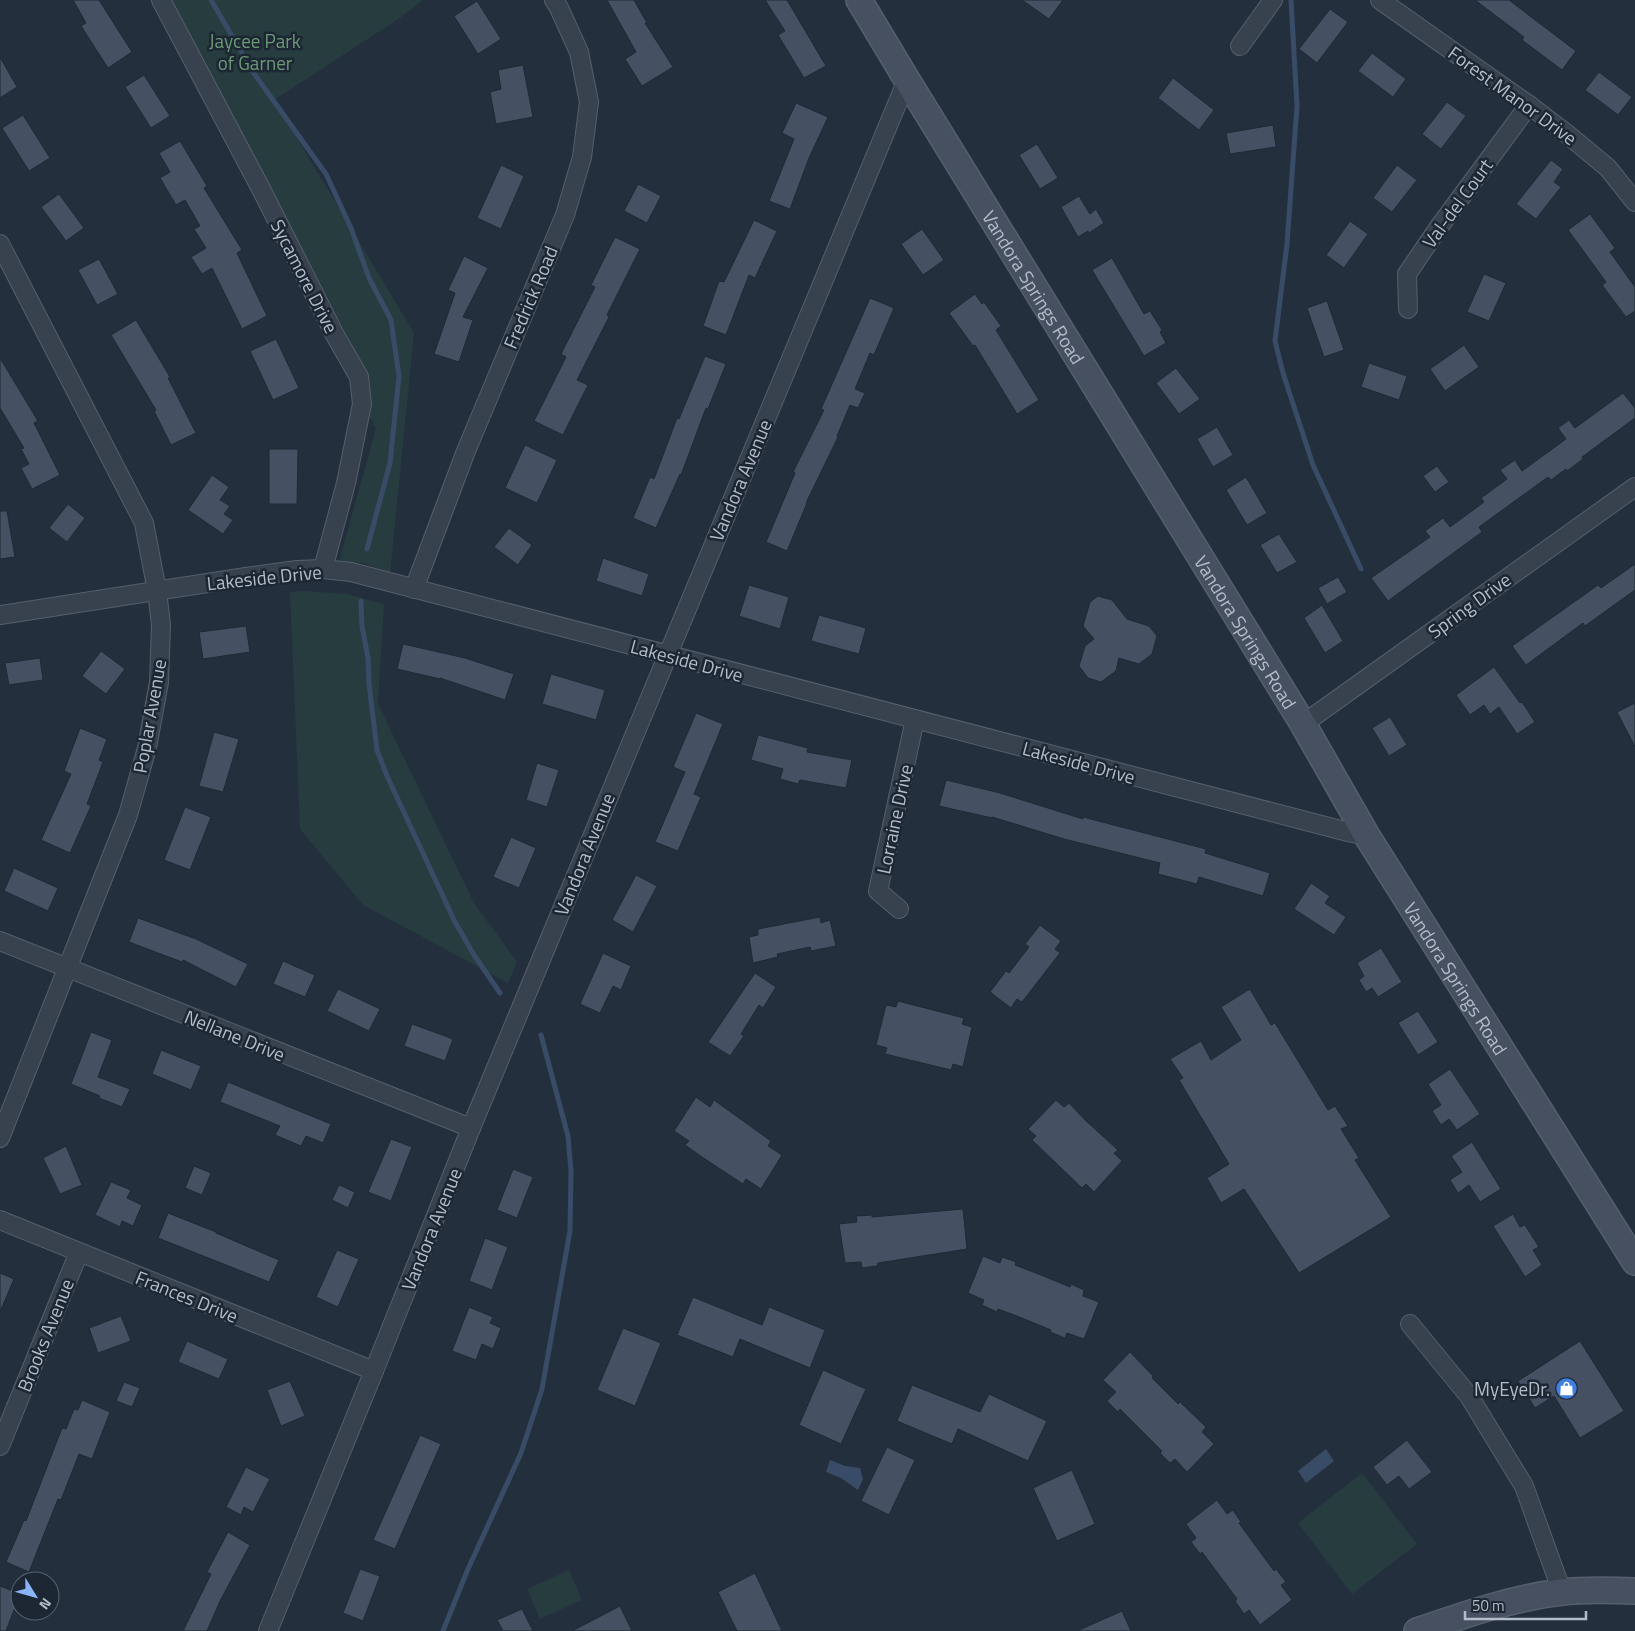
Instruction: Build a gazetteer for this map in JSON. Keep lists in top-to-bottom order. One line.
{"streets":{"street":["Forest Manor Drive","Val-del Court","Sycamore Drive","Vandora Springs Road","Fredrick Road","Vandora Avenue","Lakeside Drive","Spring Drive","Poplar Avenue","Lorraine Drive","Nellane Drive","Frances Drive","Brooks Avenue"]},"crossings":[["Forest Manor Drive","Val-del Court"],["Sycamore Drive","Lakeside Drive"],["Vandora Springs Road","Vandora Avenue"],["Vandora Springs Road","Lakeside Drive"],["Vandora Springs Road","Spring Drive"],["Fredrick Road","Lakeside Drive"],["Vandora Avenue","Lakeside Drive"],["Vandora Avenue","Nellane Drive"],["Vandora Avenue","Frances Drive"],["Lakeside Drive","Poplar Avenue"],["Lakeside Drive","Lorraine Drive"],["Poplar Avenue","Nellane Drive"],["Frances Drive","Brooks Avenue"]],"parks":["Jaycee Park of Garner"],"places":{"shop":["MyEyeDr."]},"scale_bar":"50 m","north":"bottom right"}
